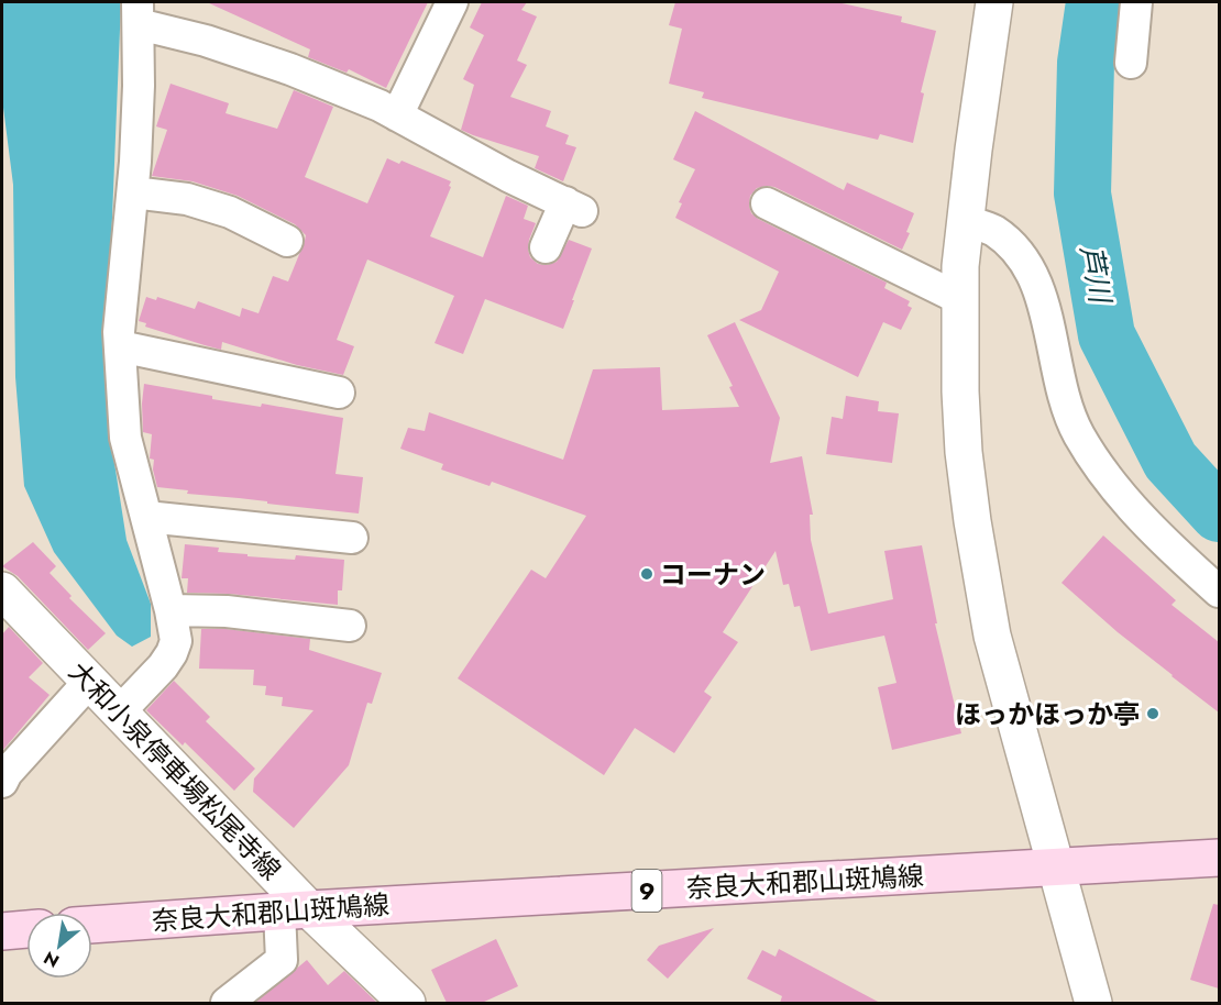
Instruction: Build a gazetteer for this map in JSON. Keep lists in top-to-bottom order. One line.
{"streets":{"main road":["奈良大和郡山斑鳩線","9"],"street":["大和小泉停車場松尾寺線"]},"crossings":[["大和小泉停車場松尾寺線","奈良大和郡山斑鳩線"]],"water":["芦川"],"places":["コーナン","ほっかほっか亭"],"north":"bottom left"}
